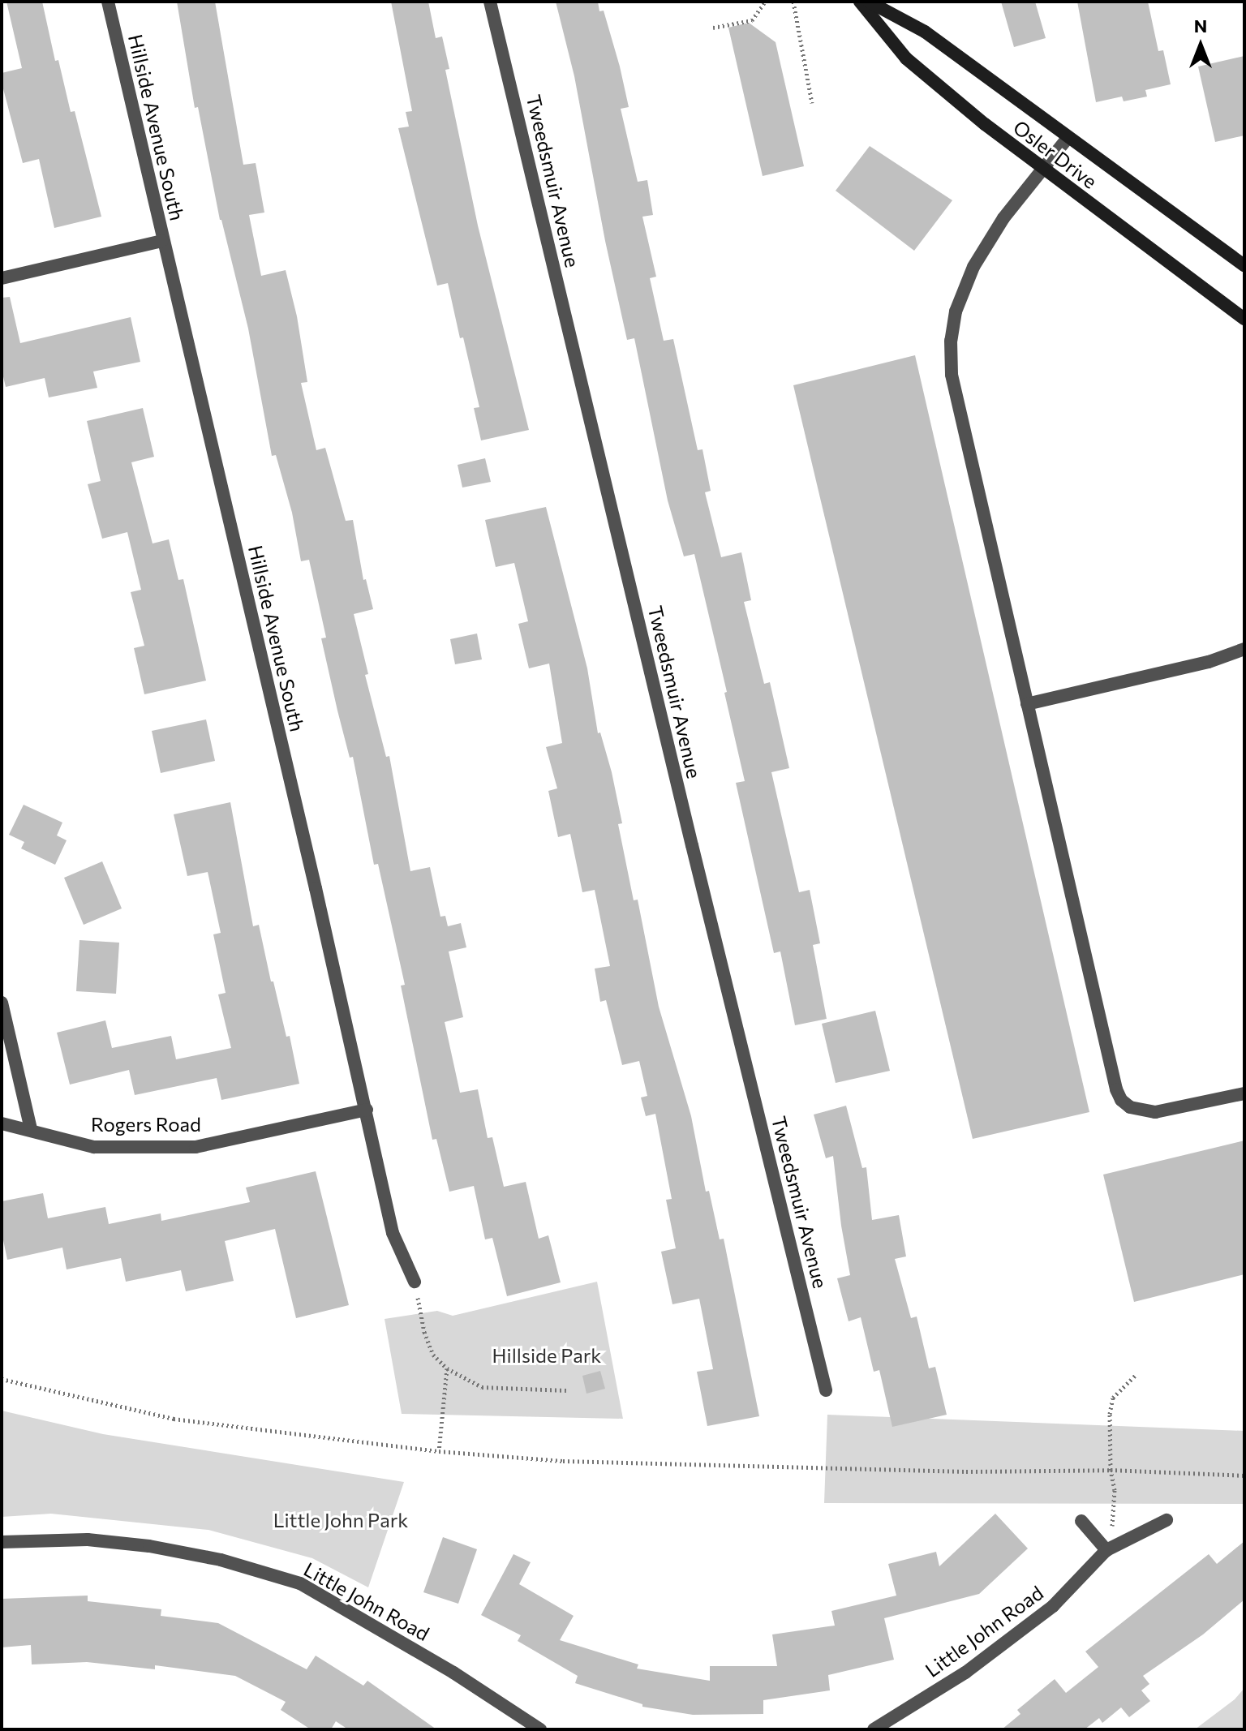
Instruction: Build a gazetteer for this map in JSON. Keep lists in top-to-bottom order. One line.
{"streets":{"main road":["Osler Drive"],"street":["Hillside Avenue South","Tweedsmuir Avenue","Rogers Road","Little John Road"]},"crossings":[["Hillside Avenue South","Rogers Road"]],"parks":["Hillside Park","Little John Park"],"north":"top"}
